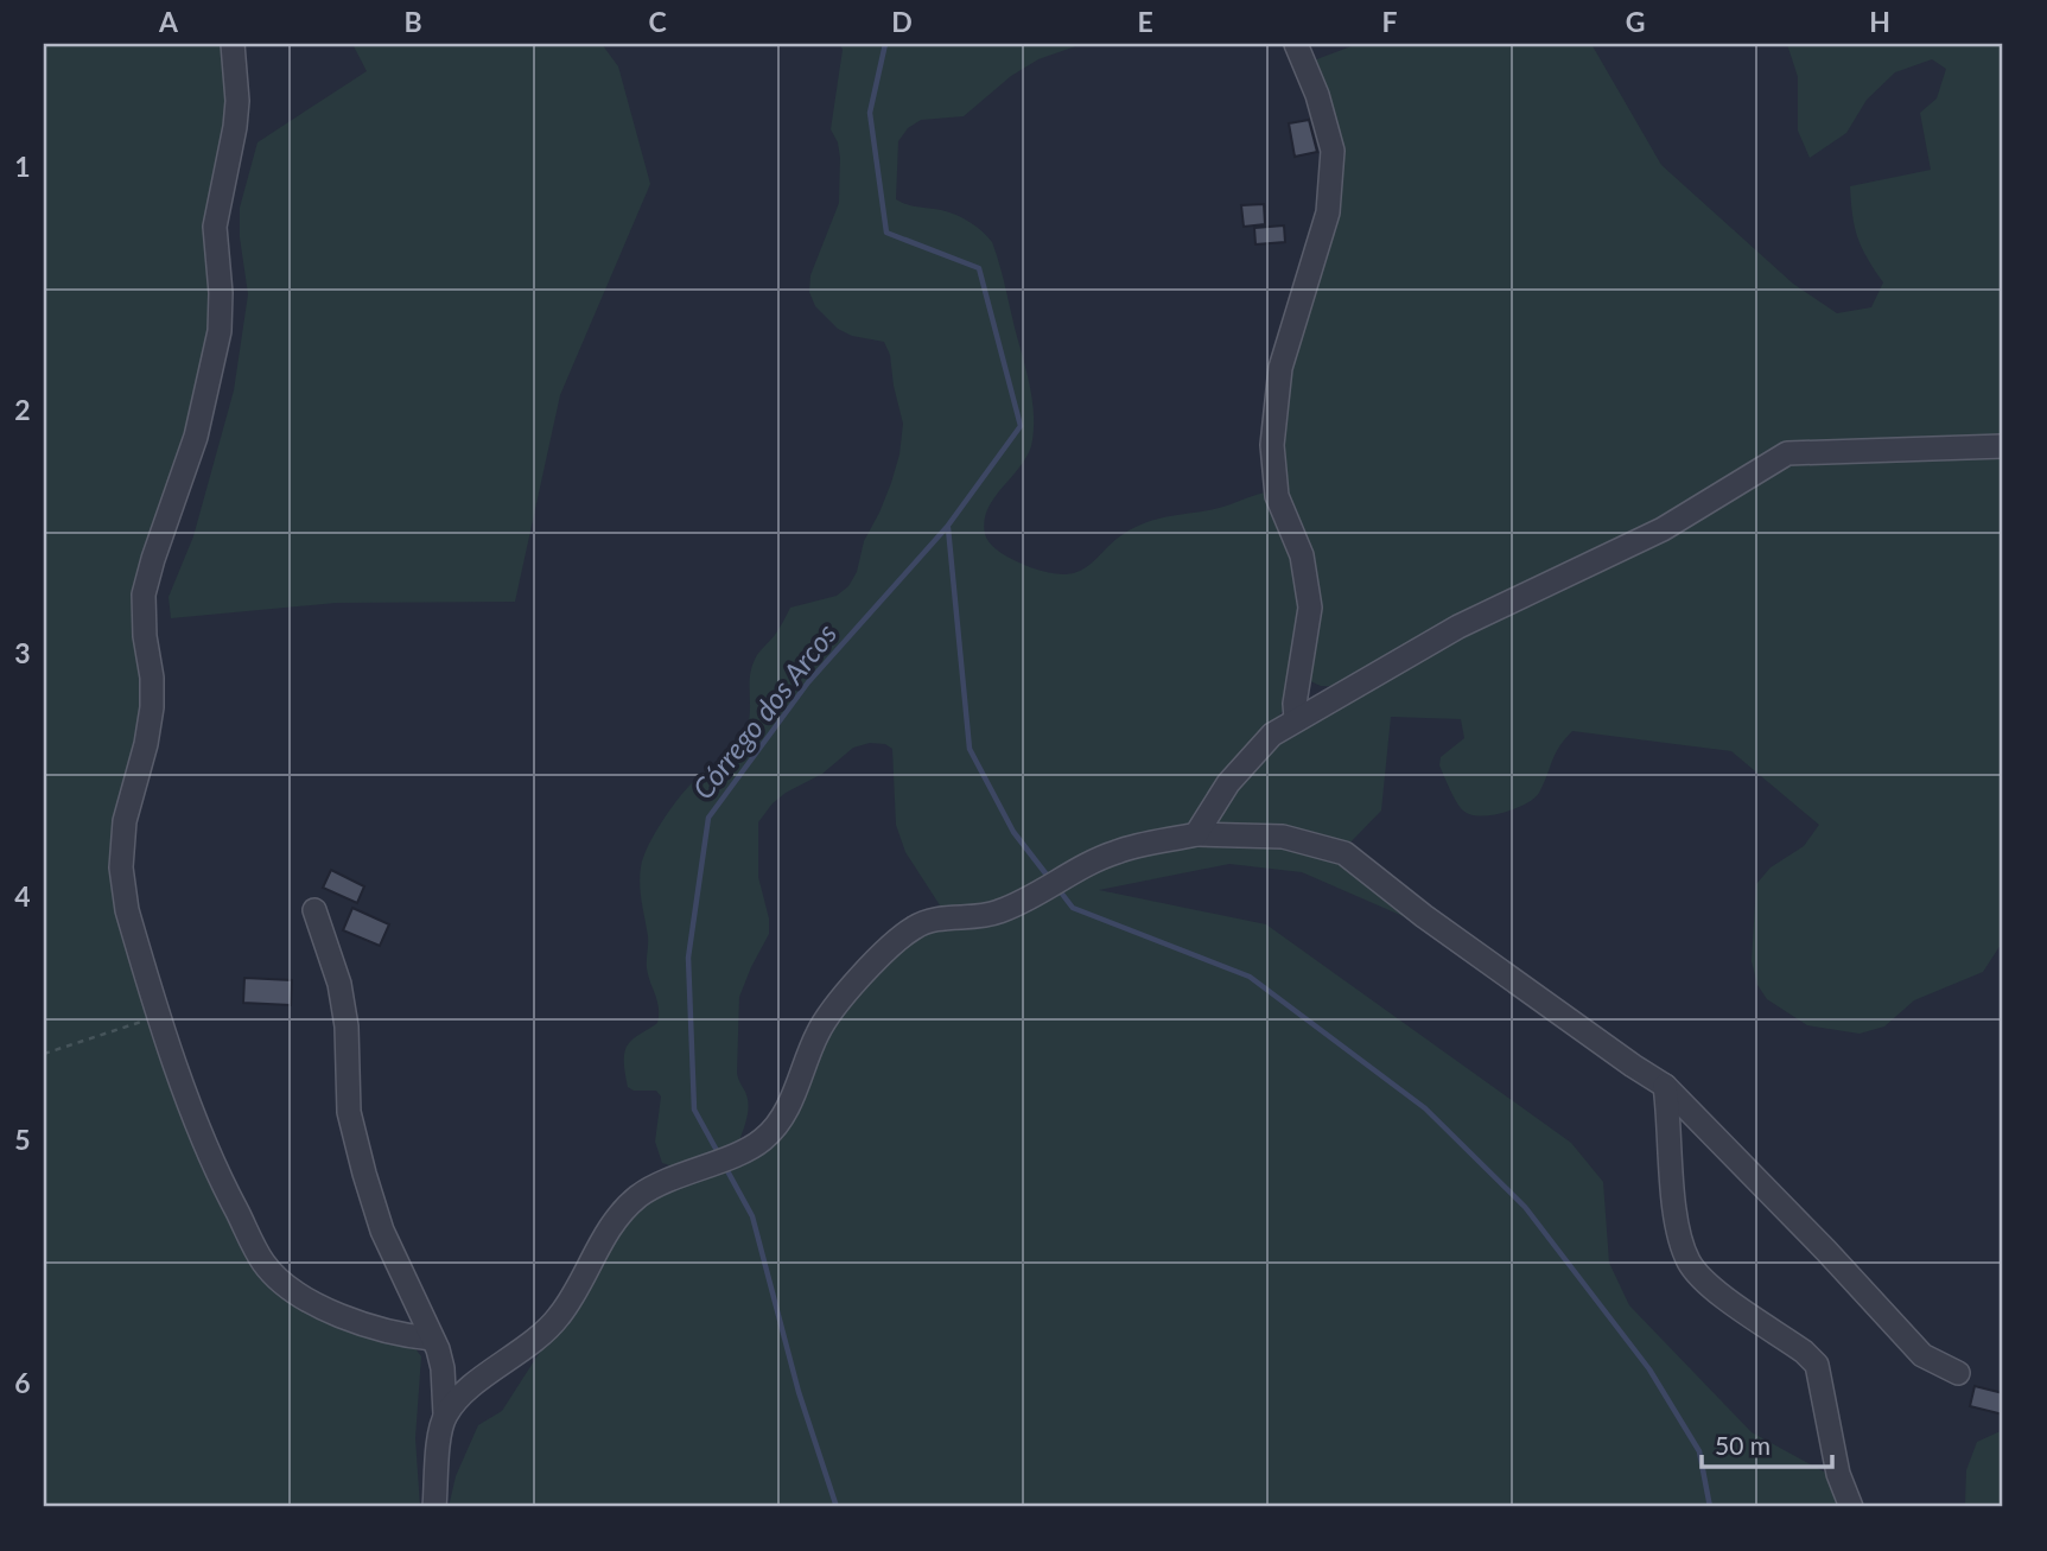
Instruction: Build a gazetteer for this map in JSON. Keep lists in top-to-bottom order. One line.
{"water":["Córrego dos Arcos"],"scale_bar":"50 m","grid":{"columns":["A","B","C","D","E","F","G","H"],"rows":["1","2","3","4","5","6"]}}
